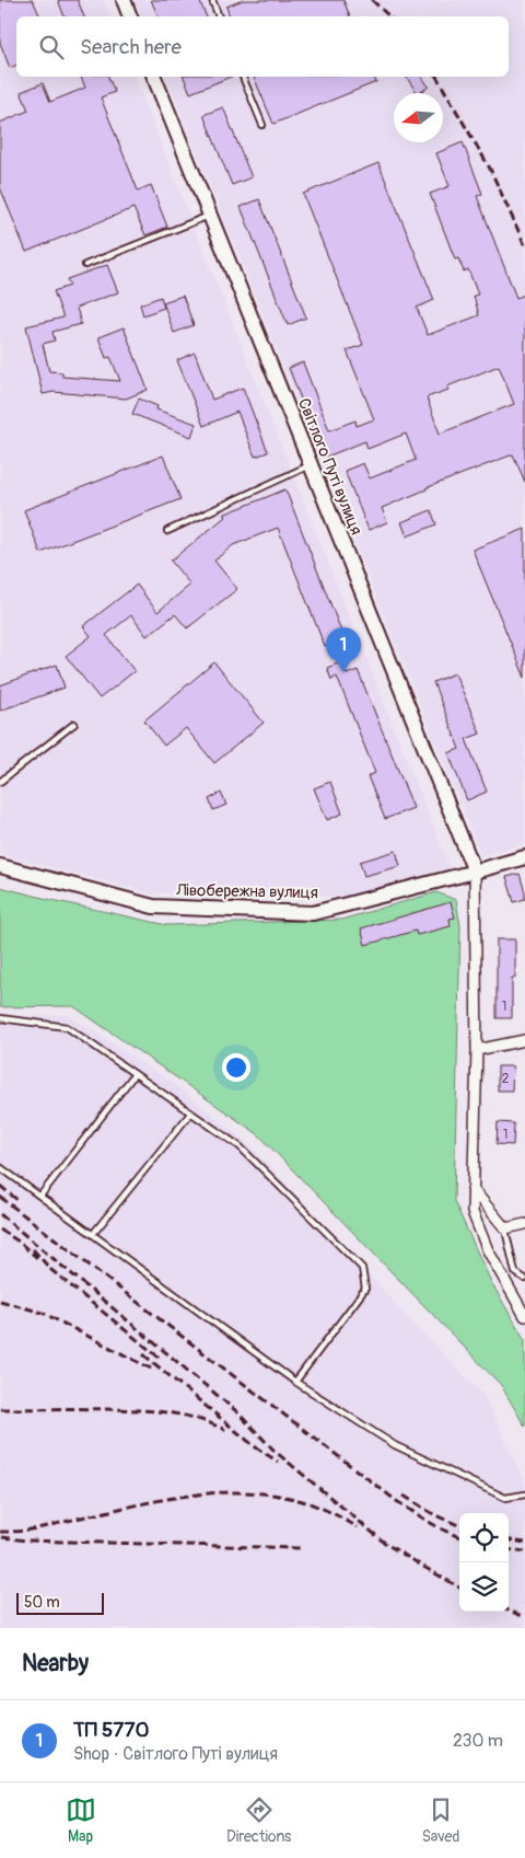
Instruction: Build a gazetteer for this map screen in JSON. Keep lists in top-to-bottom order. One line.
{"streets":{"main road":["Світлого Путі вулиця","Лівобережна вулиця"]},"crossings":[["Світлого Путі вулиця","Лівобережна вулиця"]],"house_numbers":["1","2","1"],"scale_bar":"50 m","north":"left","page":{"search":"Search here","pins":"1","scale":"50 m","heading":"Nearby","list":[{"mark":"1","name":"ТП 5770","note":"Shop · Світлого Путі вулиця","value":"230 m"}],"nav":["Map","Directions","Saved"]}}
